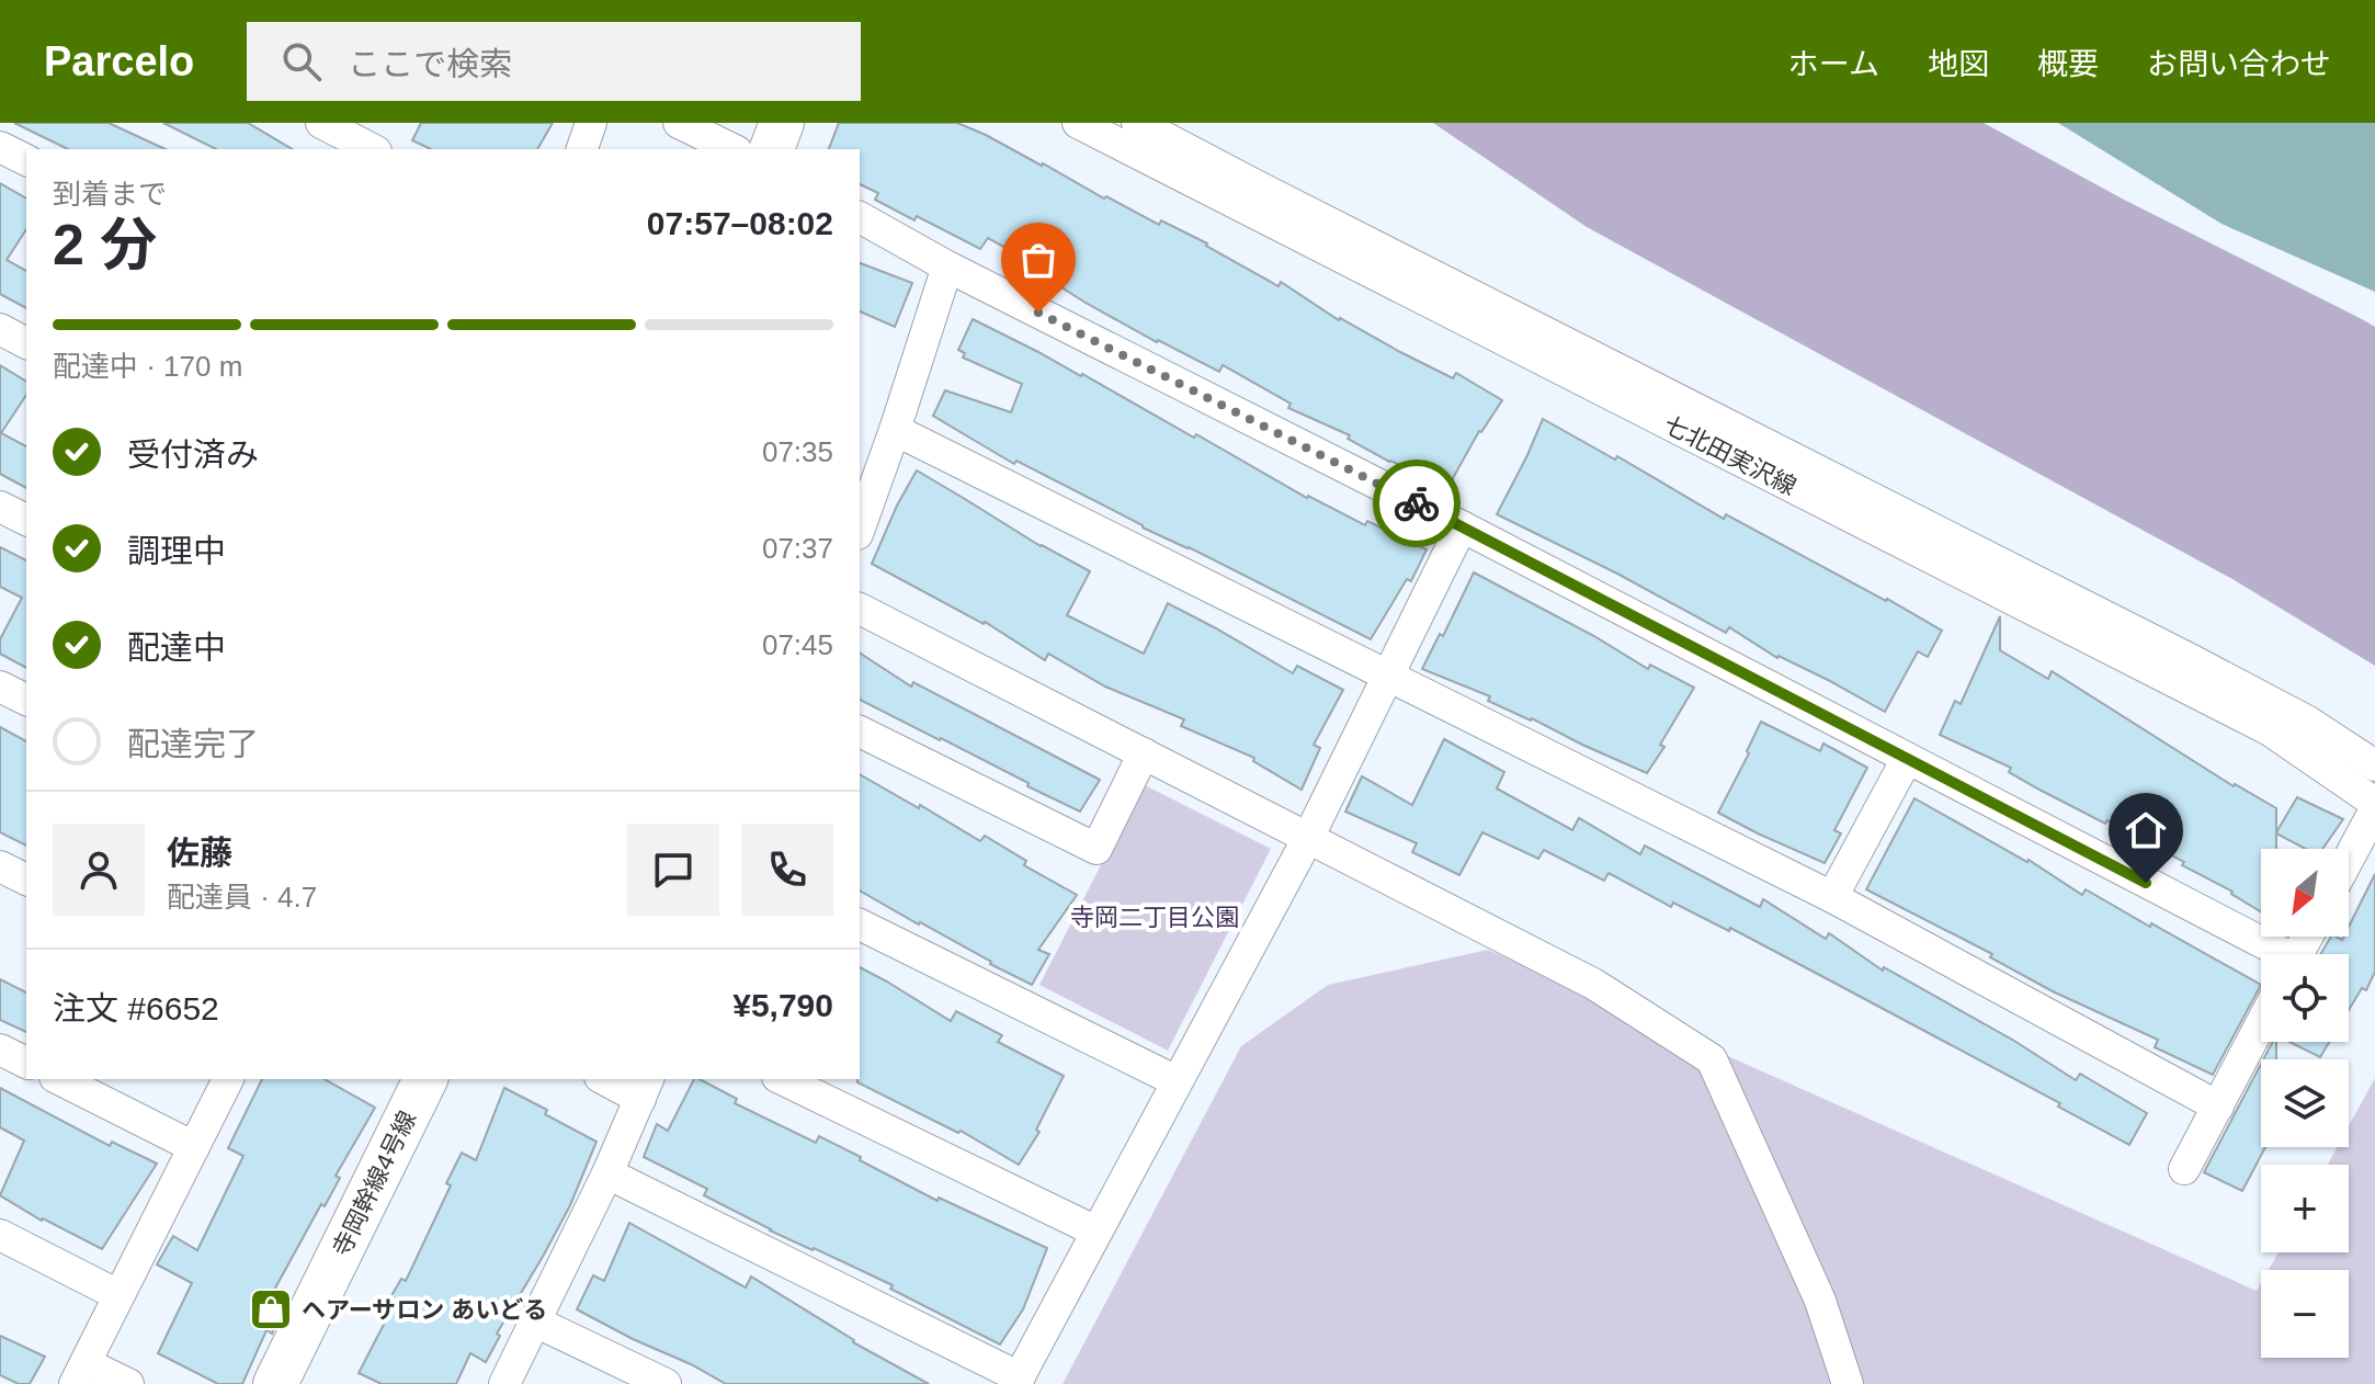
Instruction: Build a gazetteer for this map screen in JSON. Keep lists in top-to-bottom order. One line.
{"streets":{"street":["七北田実沢線","寺岡幹線4号線"]},"parks":["寺岡二丁目公園"],"places":{"shop":["ヘアーサロン あいどる"]},"north":"bottom left","page":{"header":"Parcelo","search":"ここで検索","nav":["ホーム","地図","概要","お問い合わせ"],"heading":["2 分","到着まで","07:57–08:02"],"panel":["佐藤","配達員 · 4.7","注文 #6652","¥5,790"],"bar":"配達中 · 170 m","list":[["受付済み","07:35"],["調理中","07:37"],["配達中","07:45"],"配達完了"],"map_buttons":["+","−"]}}
